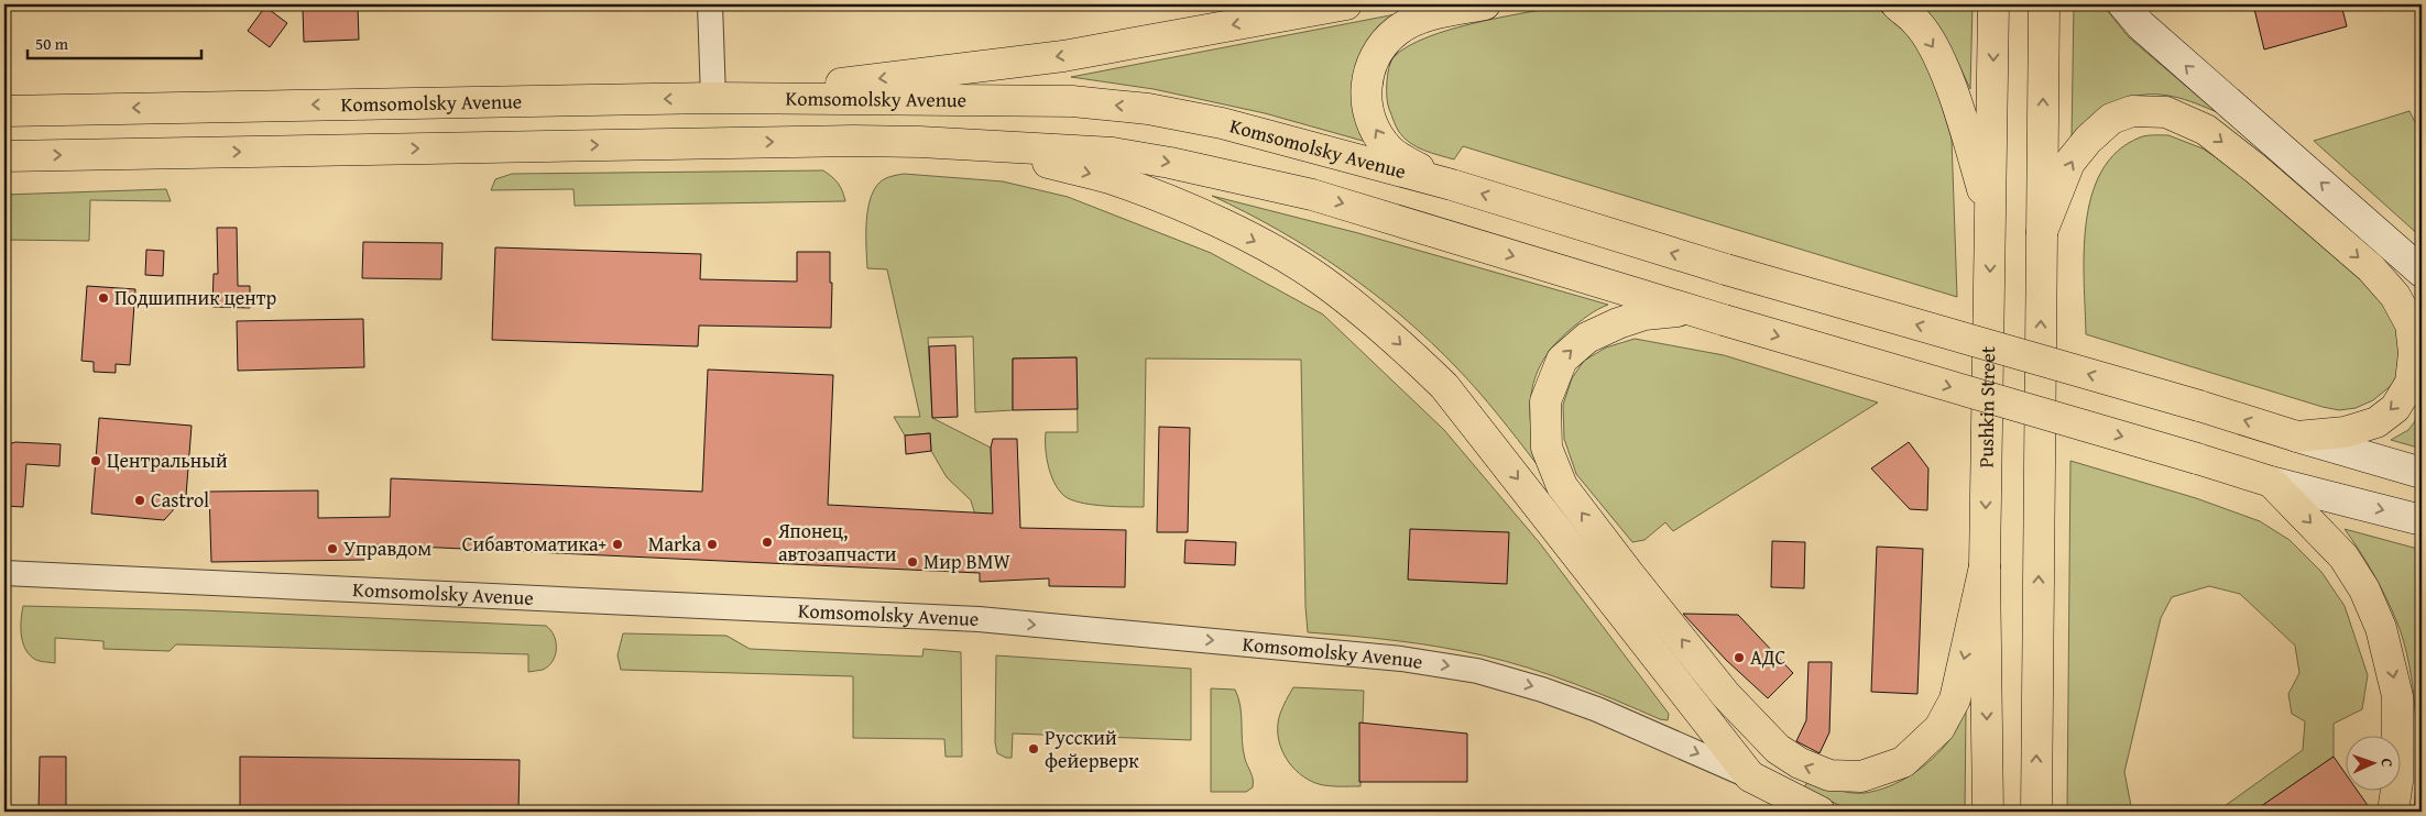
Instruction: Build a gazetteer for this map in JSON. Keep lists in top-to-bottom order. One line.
{"streets":{"main road":["Komsomolsky Avenue","Pushkin Street"]},"places":["Подшипник центр","Центральный","Castrol","Японец, автозапчасти","Сибавтоматика+","Marka","Управдом","Мир BMW","АДС","Русский фейерверк"],"scale_bar":"50 m","north":"right"}
